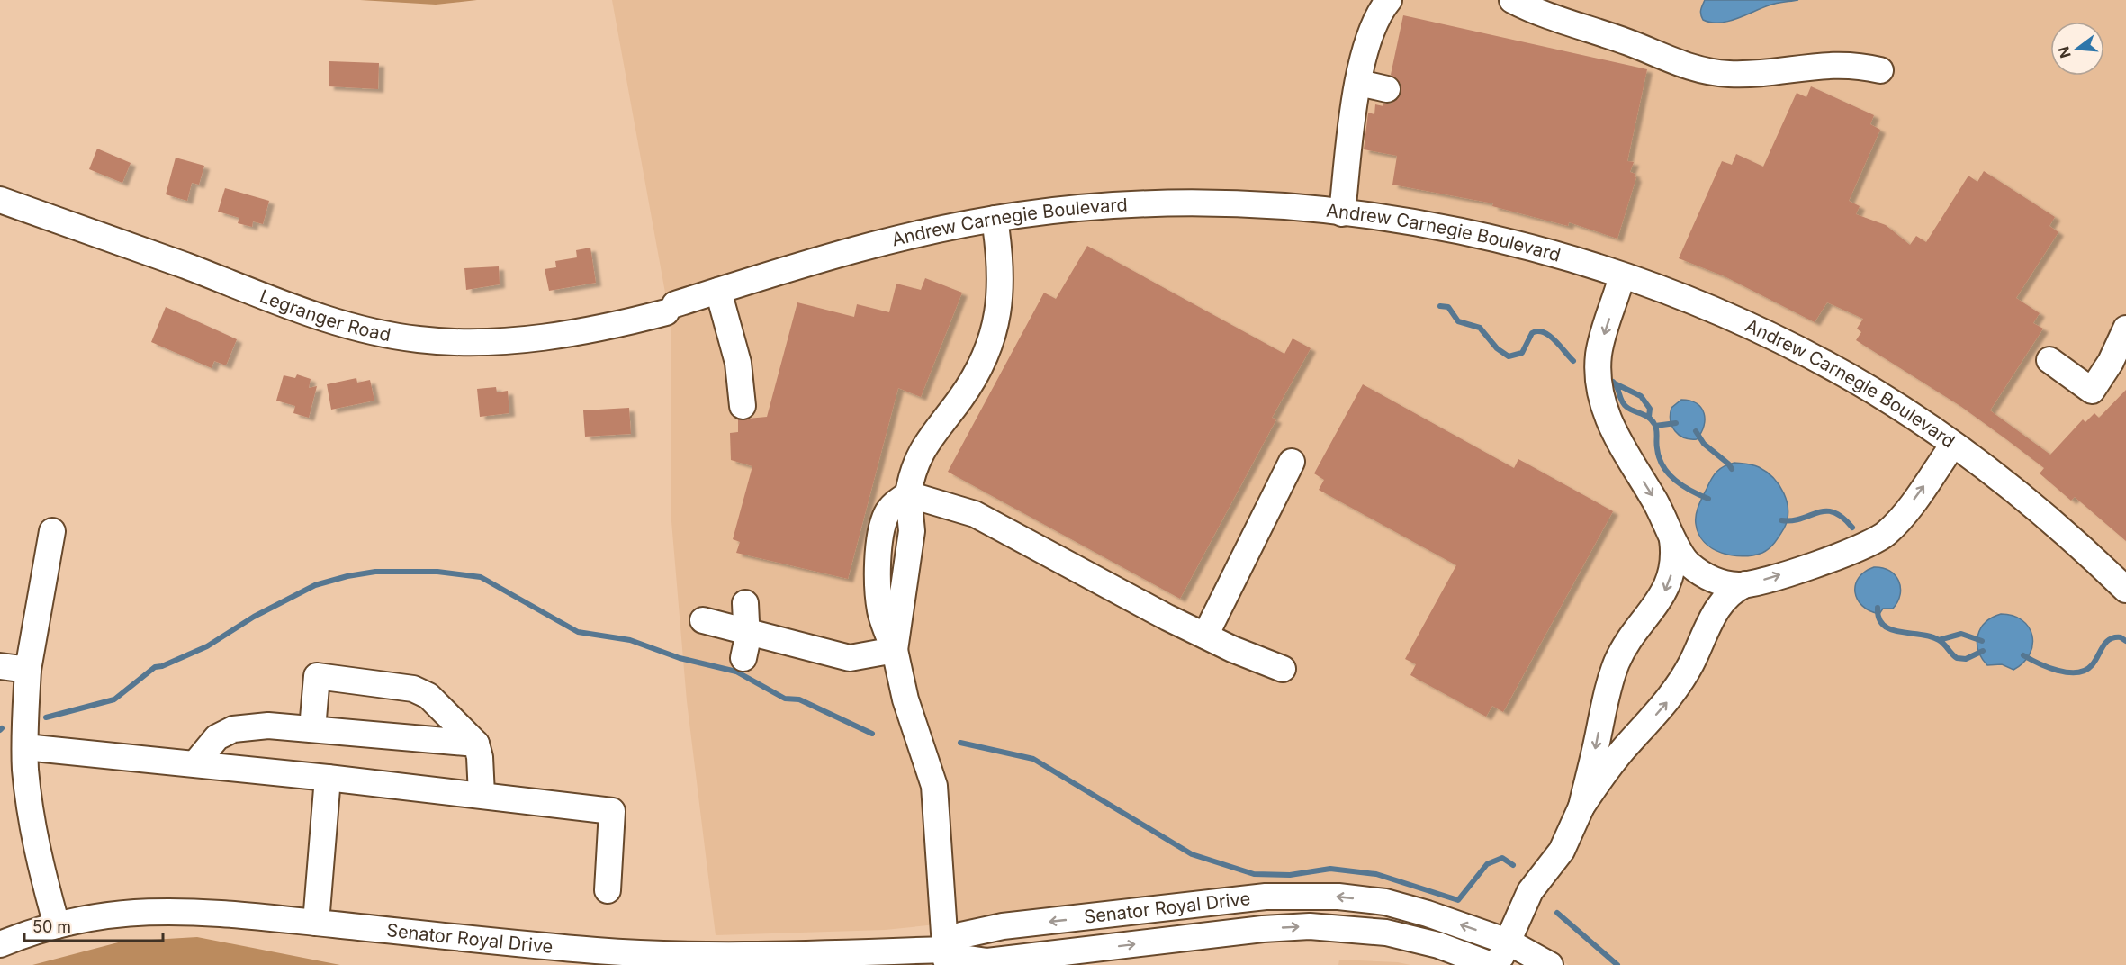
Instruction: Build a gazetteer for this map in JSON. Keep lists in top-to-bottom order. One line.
{"streets":{"street":["Andrew Carnegie Boulevard","Legranger Road","Senator Royal Drive"]},"crossings":[["Andrew Carnegie Boulevard","Legranger Road"]],"scale_bar":"50 m","north":"left"}
